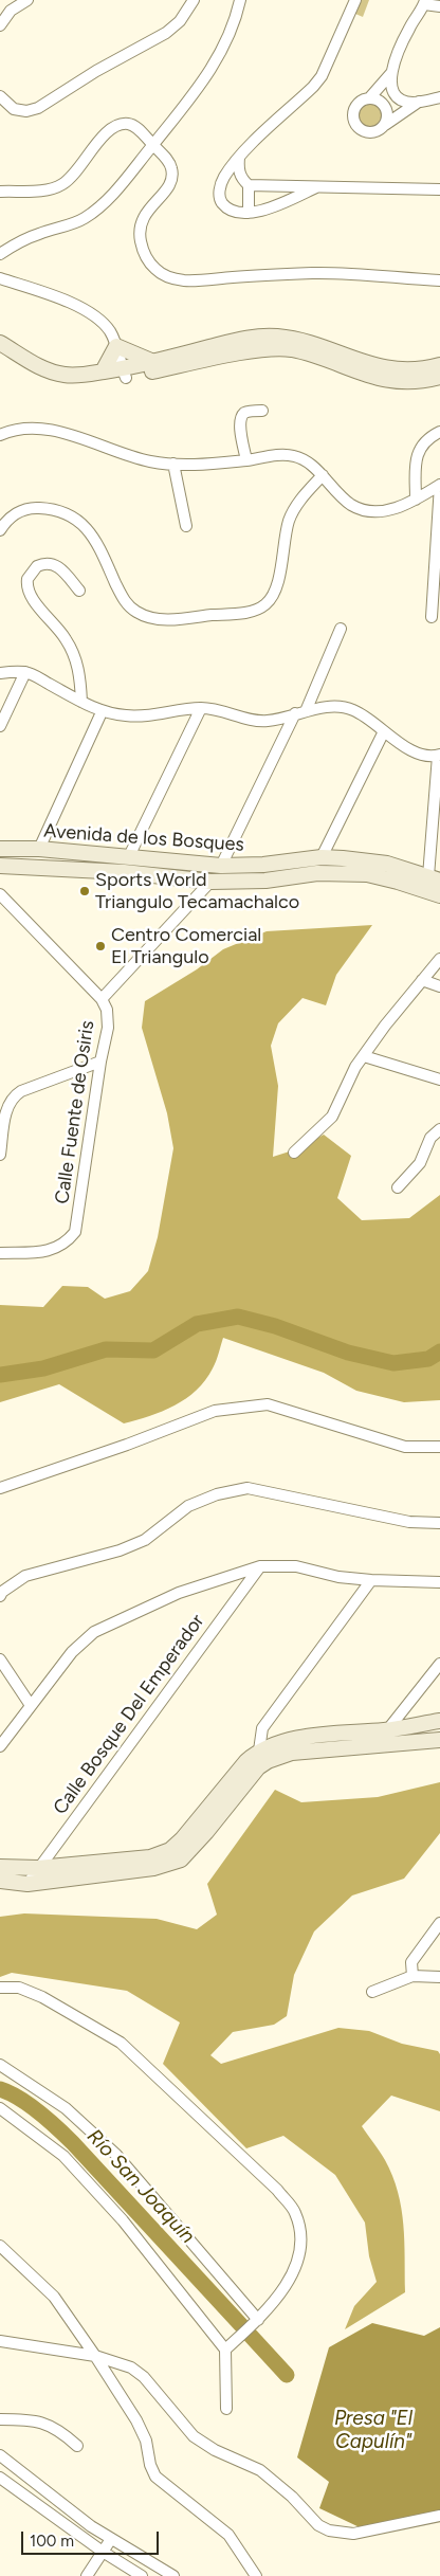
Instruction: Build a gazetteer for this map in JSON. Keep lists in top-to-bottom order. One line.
{"streets":{"main road":["Avenida de los Bosques"],"street":["Calle Fuente de Osiris","Calle Bosque Del Emperador"]},"water":["Río San Joaquín","Presa \"El Capulín\""],"places":["Sports World Triangulo Tecamachalco","Centro Comercial El Triangulo"],"scale_bar":"100 m"}
